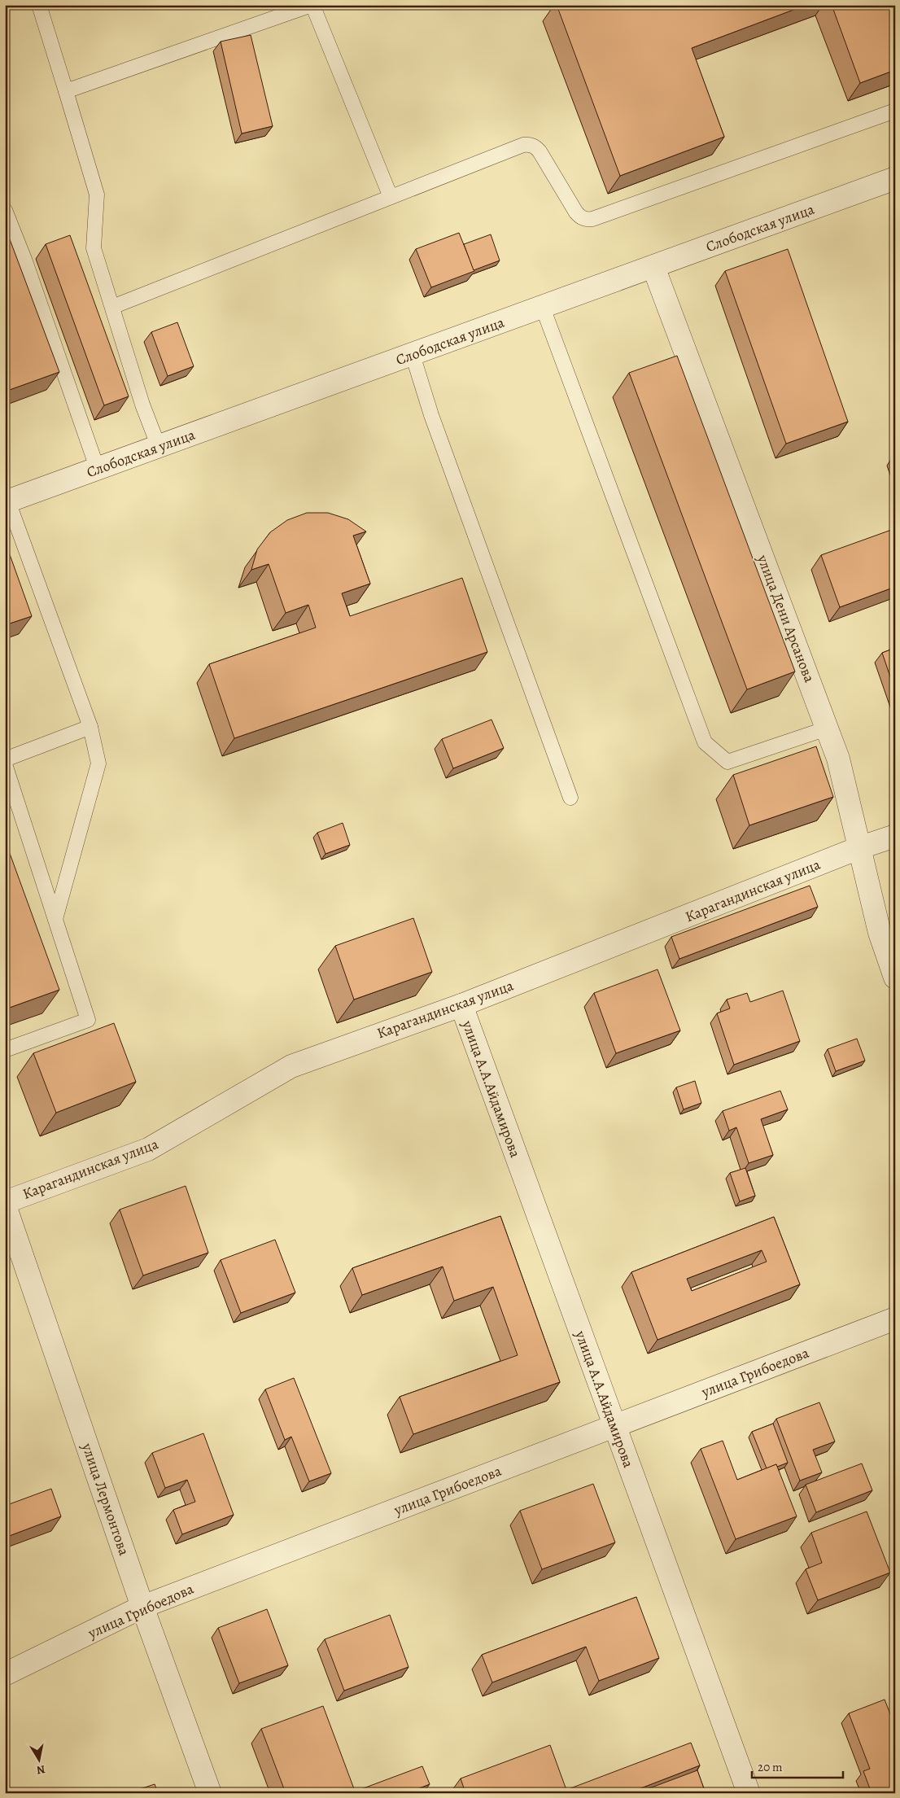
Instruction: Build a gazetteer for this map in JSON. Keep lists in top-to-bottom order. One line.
{"streets":{"street":["Слободская улица","улица Дени Арсанова","Карагандинская улица","улица А.А.Айдамирова","улица Грибоедова","улица Лермонтова"]},"crossings":[["Слободская улица","улица Дени Арсанова"],["улица Дени Арсанова","Карагандинская улица"],["Карагандинская улица","улица А.А.Айдамирова"],["улица А.А.Айдамирова","улица Грибоедова"],["улица Грибоедова","улица Лермонтова"]],"scale_bar":"20 m","north":"bottom"}
